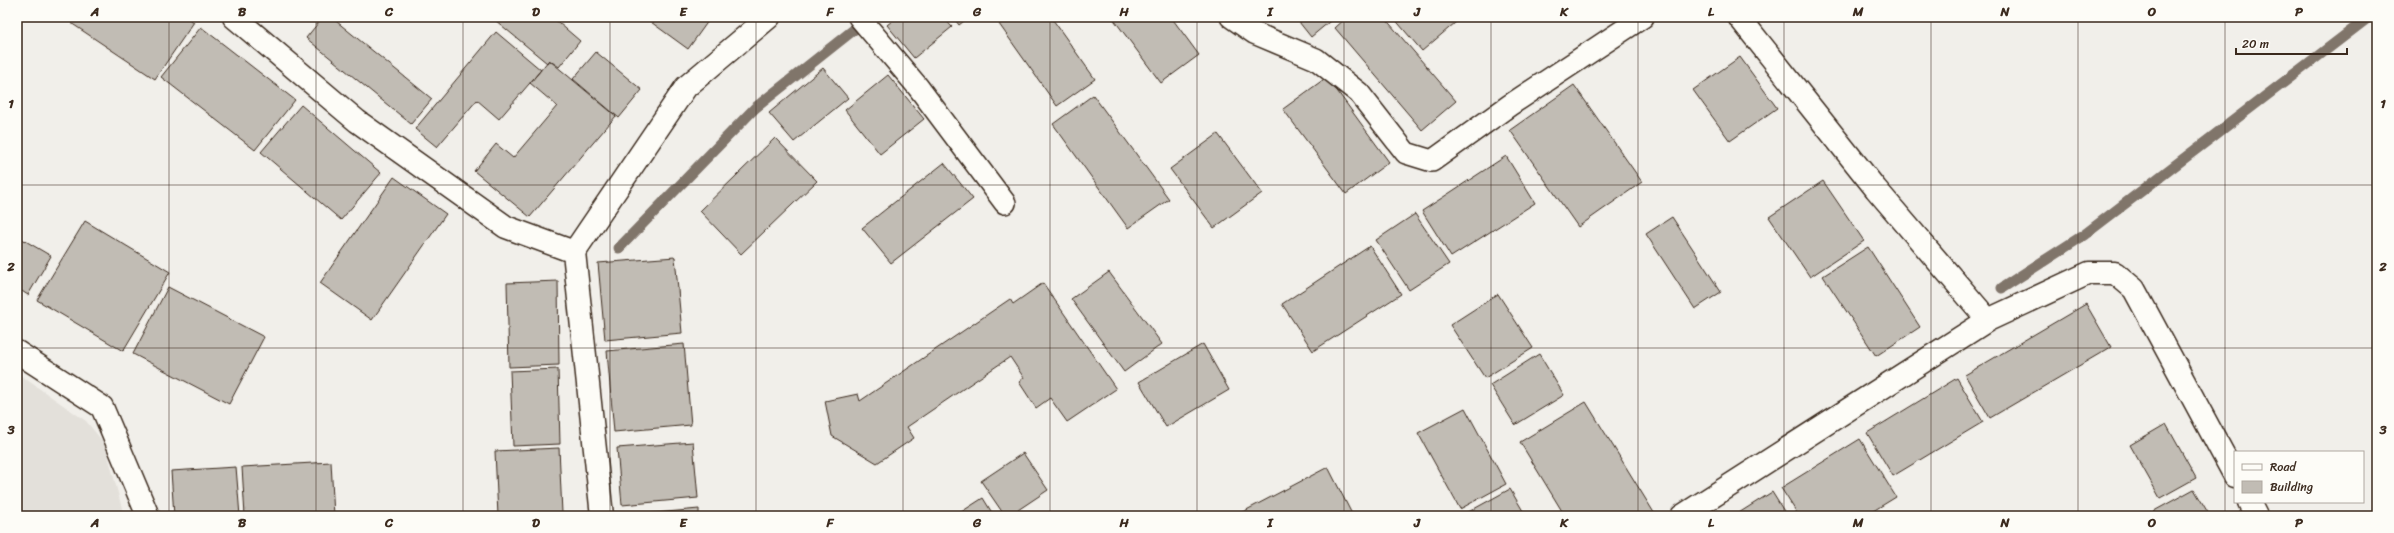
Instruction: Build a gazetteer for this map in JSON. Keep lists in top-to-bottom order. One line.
{"legend":["Road","Building"],"scale_bar":"20 m","grid":{"columns":["A","B","C","D","E","F","G","H","I","J","K","L","M","N","O","P"],"rows":["1","2","3"]}}
